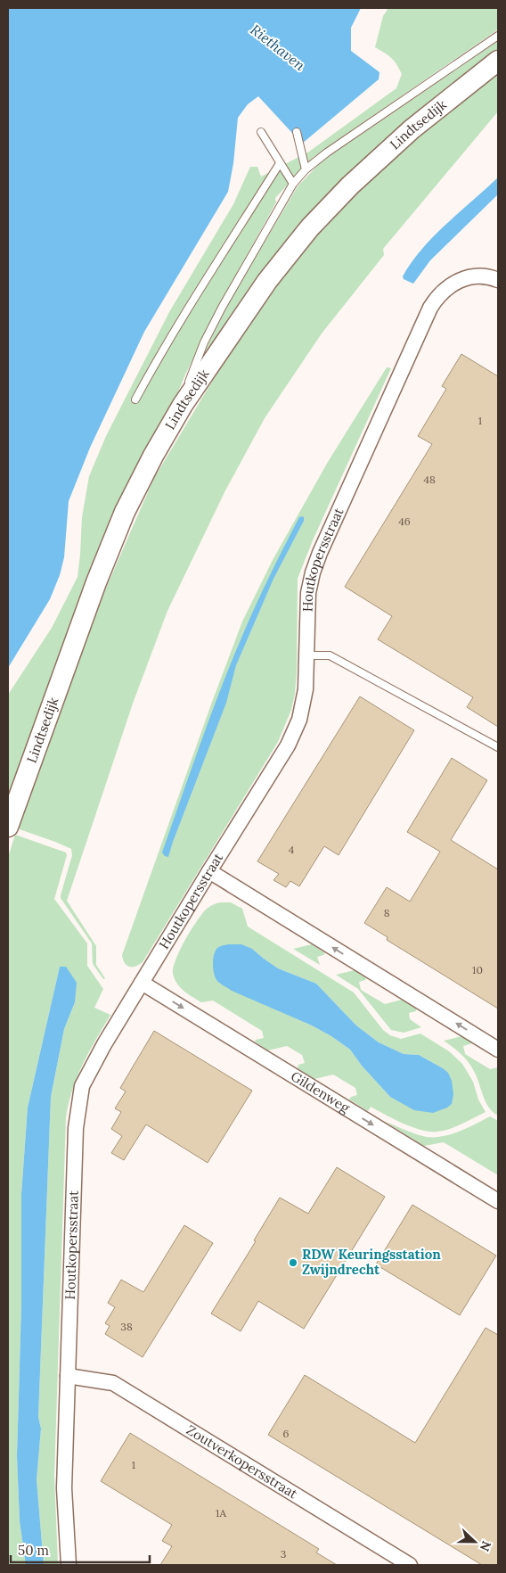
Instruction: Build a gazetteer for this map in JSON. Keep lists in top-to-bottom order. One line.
{"streets":{"street":["Lindtsedijk","Houtkopersstraat","Gildenweg","Zoutverkopersstraat"]},"crossings":[["Houtkopersstraat","Gildenweg"],["Houtkopersstraat","Zoutverkopersstraat"]],"water":["Riethaven"],"places":["RDW Keuringsstation Zwijndrecht"],"house_numbers":["1","48","46","4","8","10","38","6","1","1A","3"],"scale_bar":"50 m","north":"right"}
